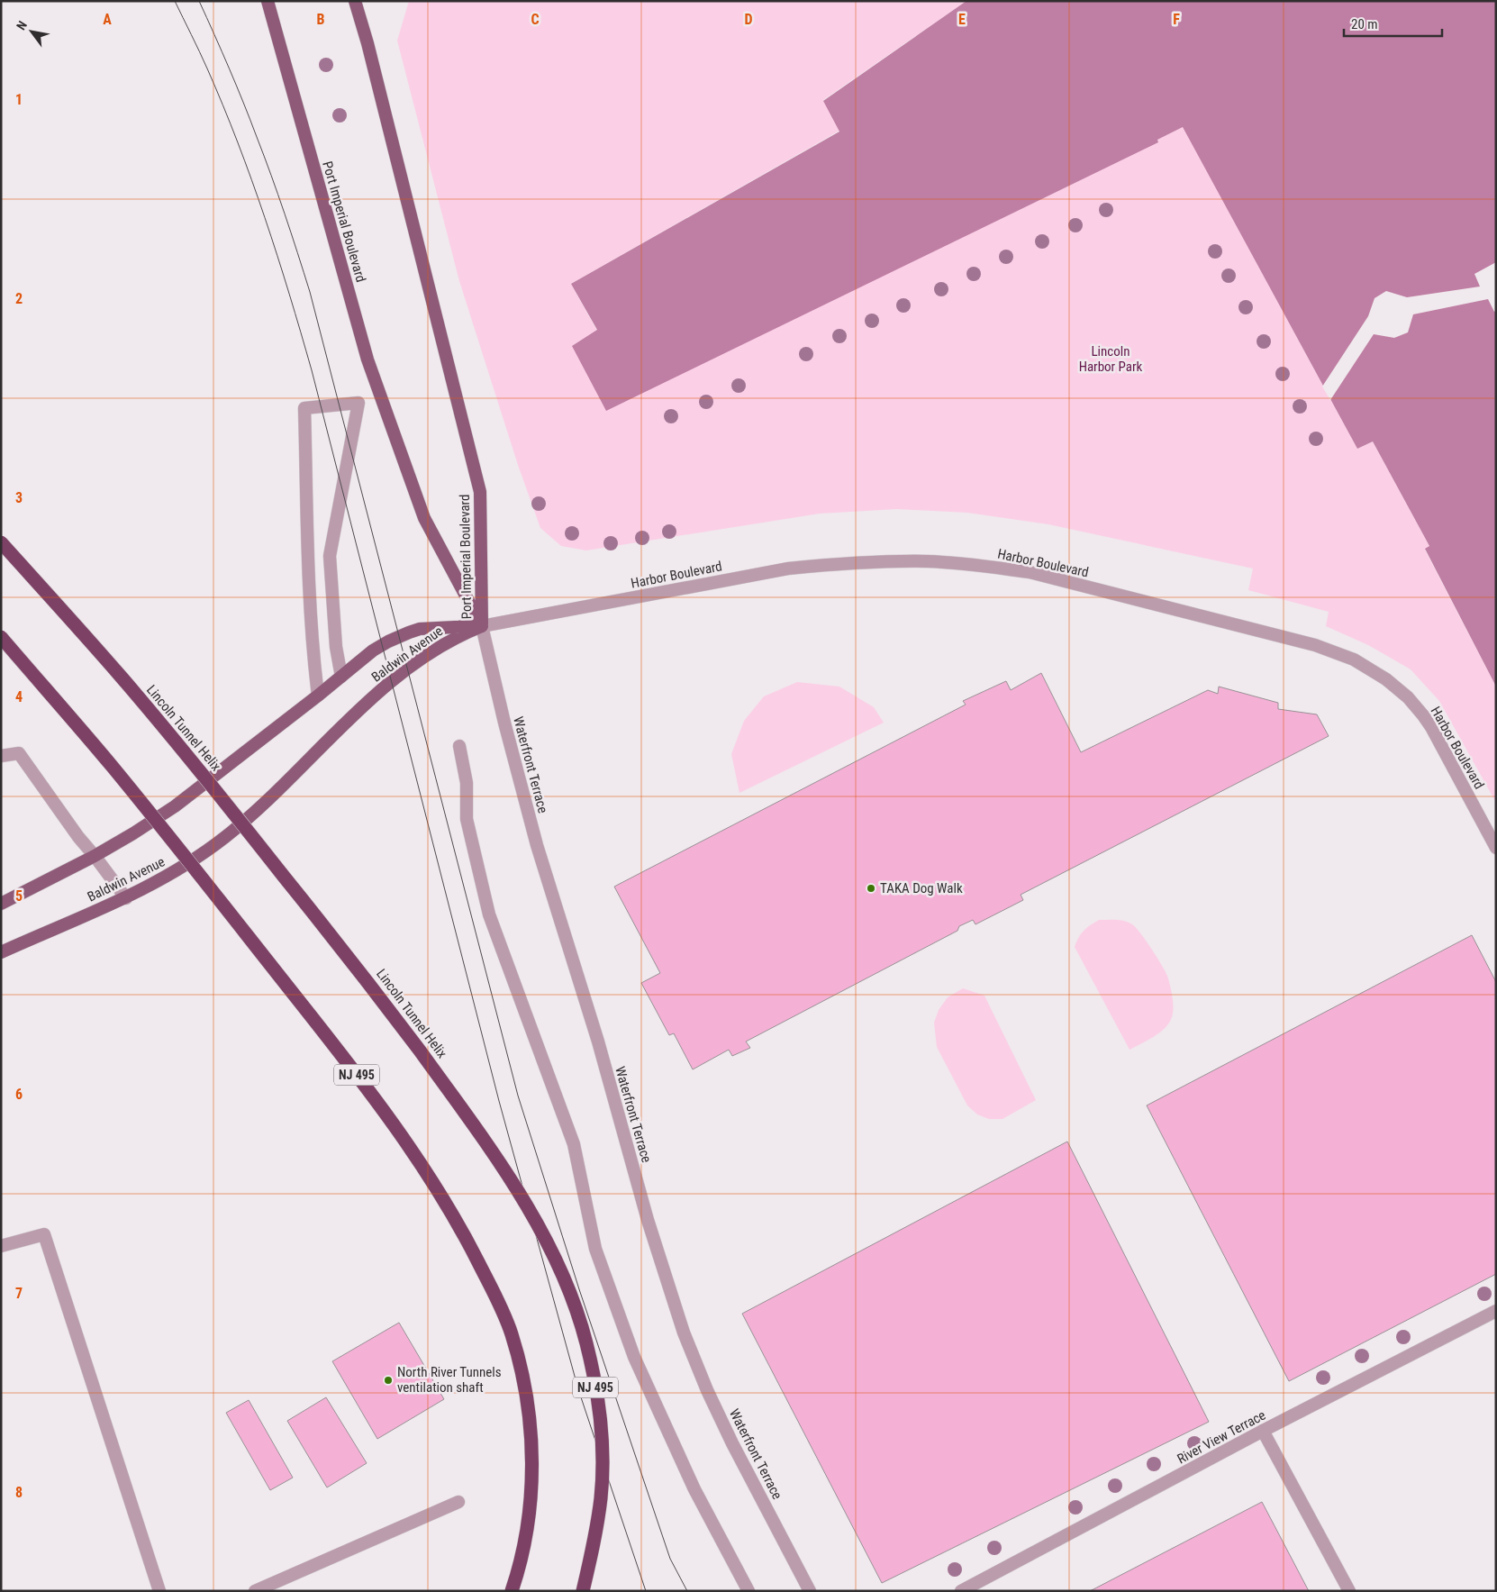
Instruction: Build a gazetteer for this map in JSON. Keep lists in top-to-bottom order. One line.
{"streets":{"highway":["Lincoln Tunnel Helix","NJ 495"],"main road":["Port Imperial Boulevard","Baldwin Avenue"],"street":["Harbor Boulevard","Waterfront Terrace","River View Terrace"]},"crossings":[["Port Imperial Boulevard","Harbor Boulevard"],["Port Imperial Boulevard","Baldwin Avenue"],["Port Imperial Boulevard","Waterfront Terrace"],["Harbor Boulevard","Baldwin Avenue"],["Harbor Boulevard","Waterfront Terrace"],["Baldwin Avenue","Waterfront Terrace"]],"parks":["Lincoln Harbor Park"],"places":["TAKA Dog Walk","North River Tunnels ventilation shaft"],"scale_bar":"20 m","north":"top left","grid":{"columns":["A","B","C","D","E","F"],"rows":["1","2","3","4","5","6","7","8"]}}
